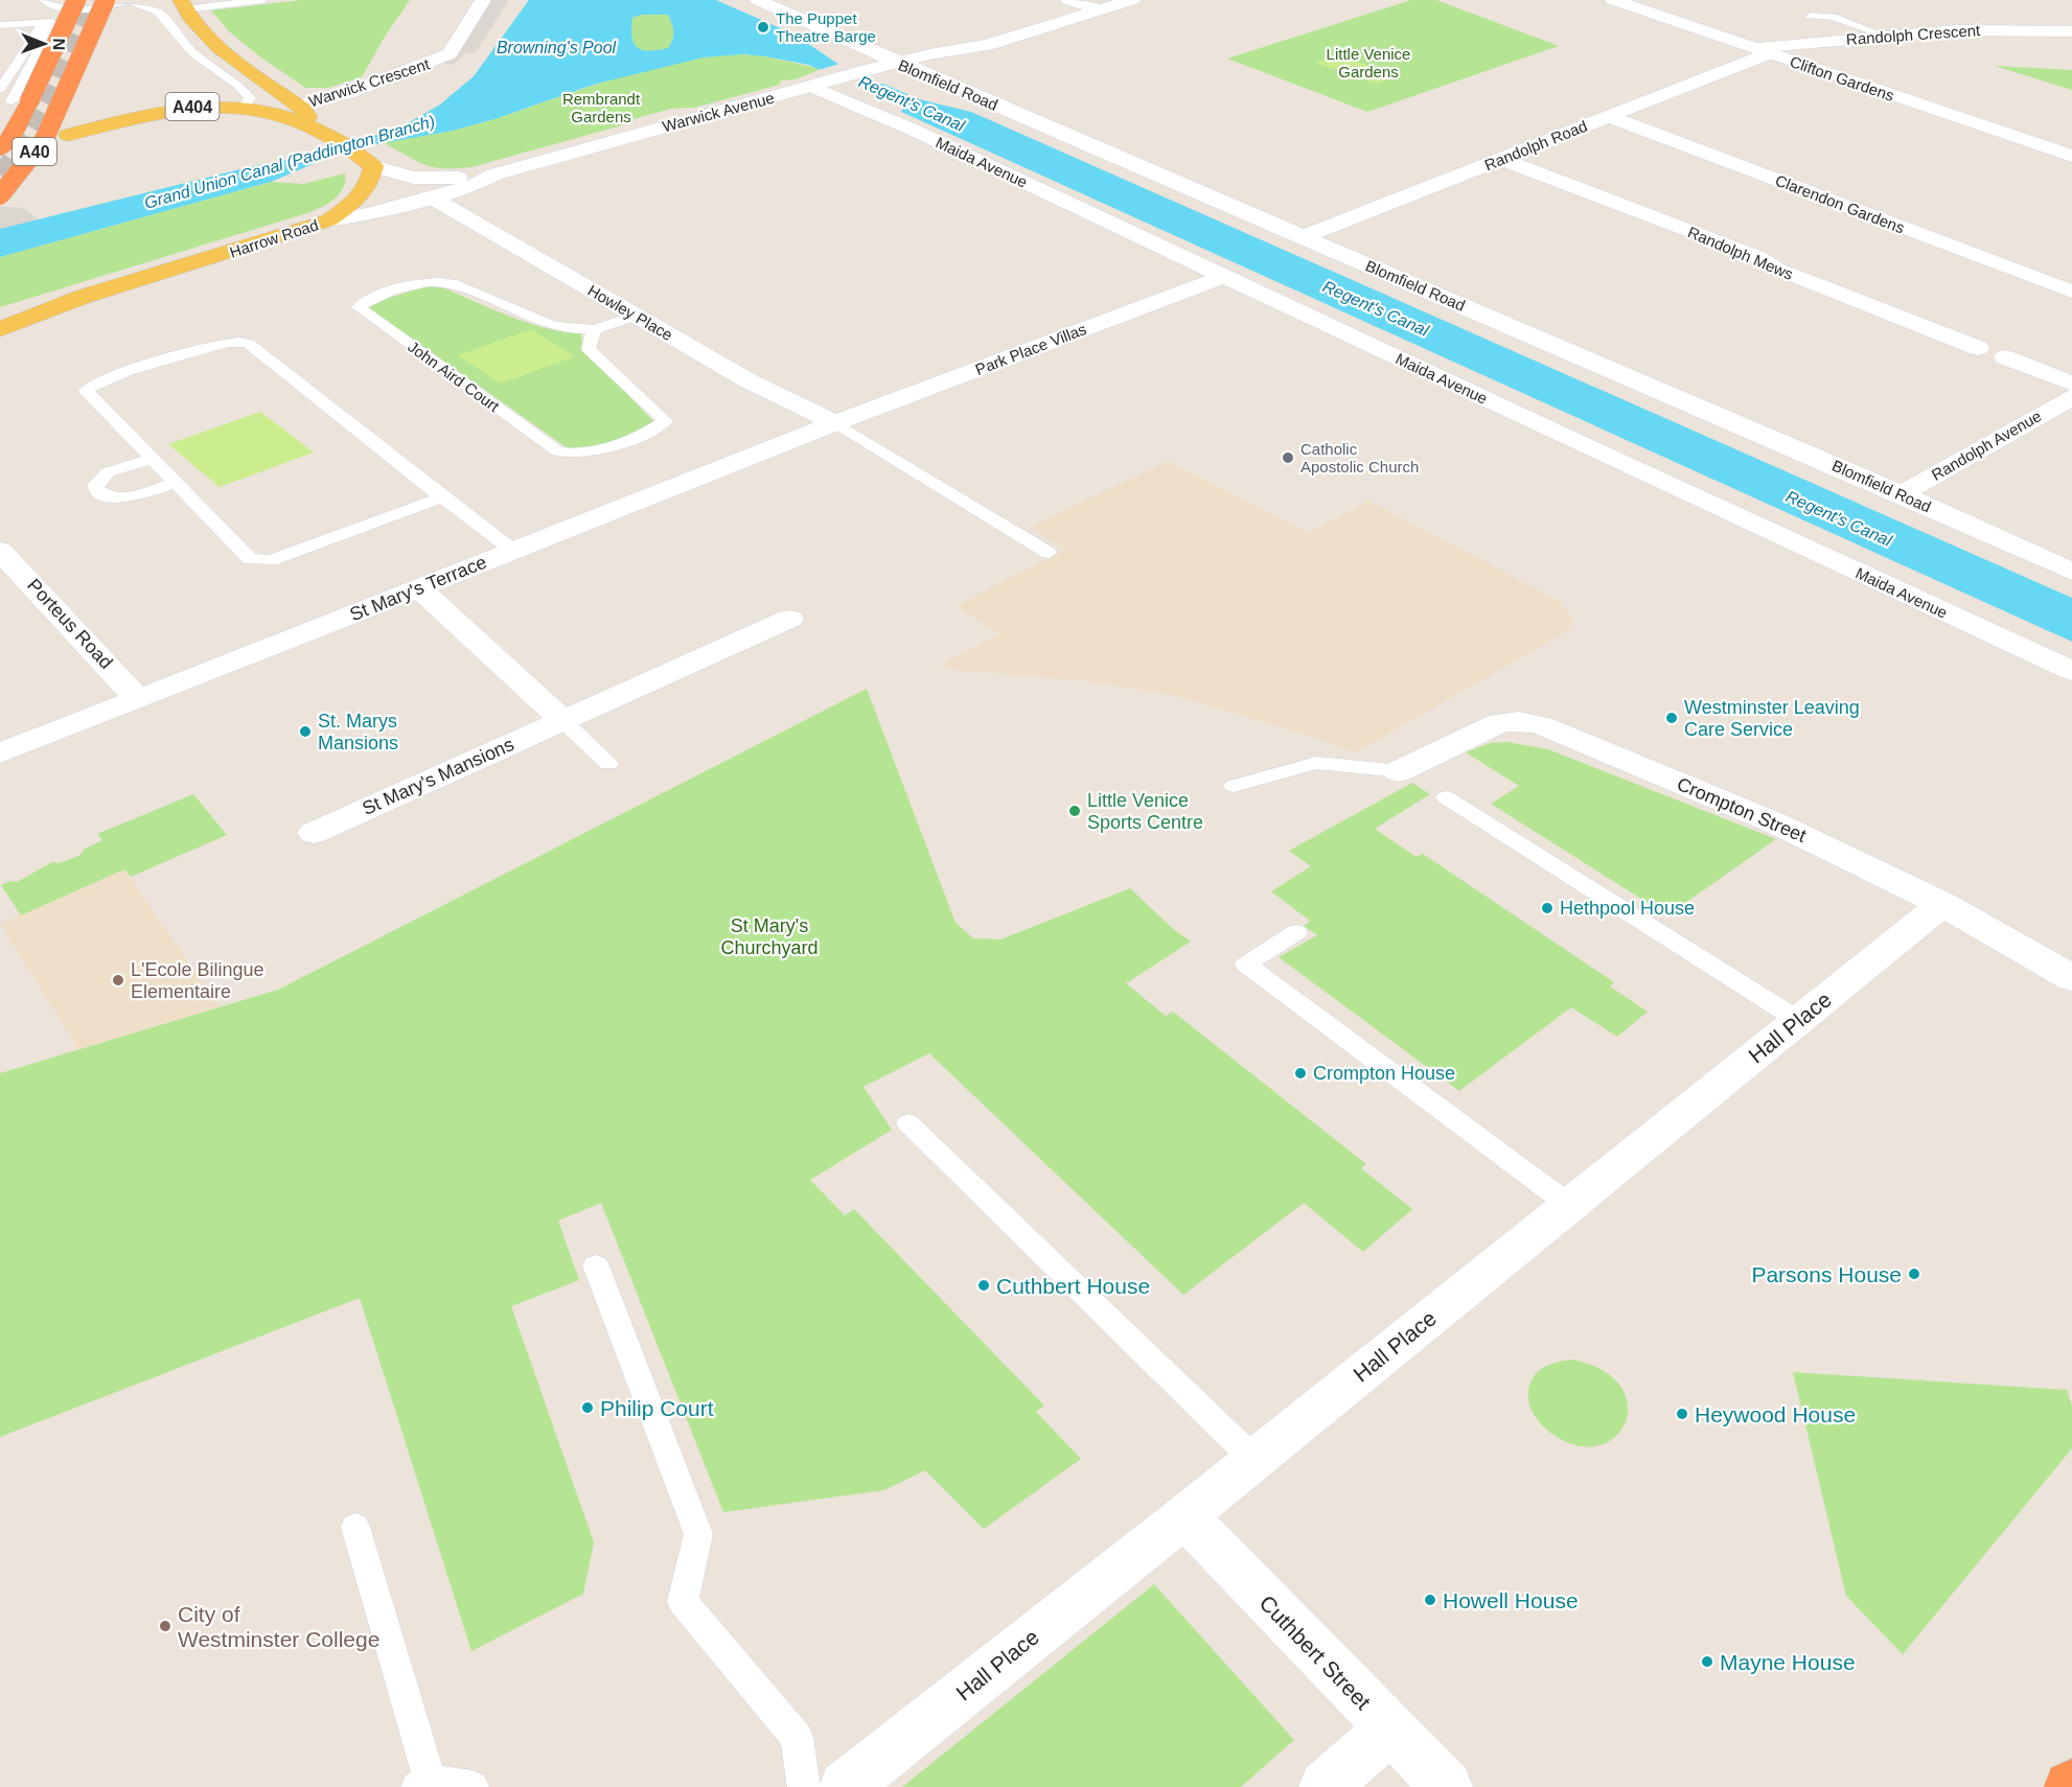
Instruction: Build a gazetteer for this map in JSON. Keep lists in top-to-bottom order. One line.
{"streets":{"highway":["A40"],"main road":["A404","Harrow Road"],"street":["Randolph Crescent","Clifton Gardens","Warwick Crescent","Blomfield Road","Warwick Avenue","Randolph Road","Maida Avenue","Clarendon Gardens","Randolph Mews","Howley Place","Park Place Villas","Randolph Avenue","St Mary's Terrace","Porteus Road","St Mary's Mansions","Crompton Street","Hall Place","Cuthbert Street"],"lane":["John Aird Court"]},"crossings":[["Randolph Crescent","Clifton Gardens"],["Randolph Crescent","Randolph Road"],["Clifton Gardens","Randolph Road"],["Warwick Crescent","A404"],["Blomfield Road","Warwick Avenue"],["Blomfield Road","Randolph Road"],["Blomfield Road","Randolph Avenue"],["A404","Warwick Avenue"],["A404","Harrow Road"],["Warwick Avenue","Maida Avenue"],["Warwick Avenue","Harrow Road"],["Warwick Avenue","Howley Place"],["Randolph Road","Clarendon Gardens"],["Randolph Road","Randolph Mews"],["Maida Avenue","Park Place Villas"],["Howley Place","Park Place Villas"],["Howley Place","John Aird Court"],["Howley Place","St Mary's Terrace"],["Park Place Villas","St Mary's Terrace"],["St Mary's Terrace","Porteus Road"],["Crompton Street","Hall Place"],["Hall Place","Cuthbert Street"]],"water":["Browning's Pool","Regent's Canal","Grand Union Canal (Paddington Branch)"],"parks":["Little Venice Gardens","Rembrandt Gardens","St Mary's Churchyard"],"places":["The Puppet Theatre Barge","Catholic Apostolic Church","Westminster Leaving Care Service","St. Marys Mansions","Little Venice Sports Centre","Hethpool House","L'Ecole Bilingue Elementaire","Crompton House","Parsons House","Cuthbert House","Philip Court","Heywood House","Howell House","City of Westminster College","Mayne House"],"north":"right"}
